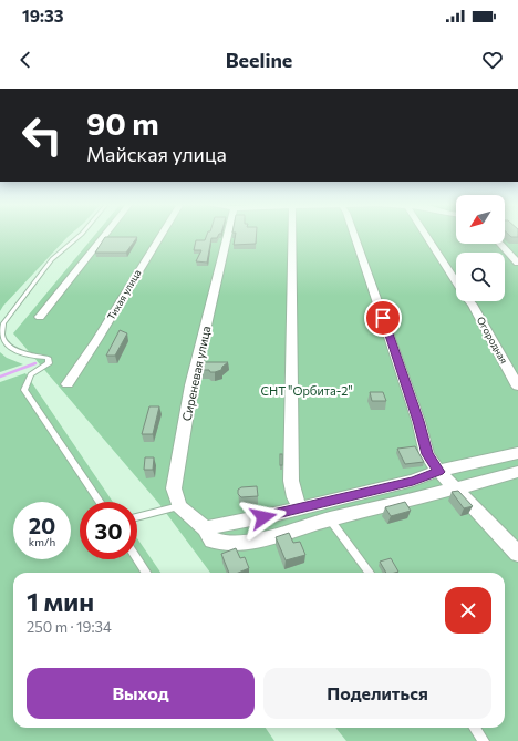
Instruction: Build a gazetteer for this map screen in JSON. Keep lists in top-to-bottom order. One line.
{"streets":{"street":["Тихая улица","Огородная","Сиреневая улица"]},"parks":["СНТ \"Орбита-2\""],"north":"bottom left","page":{"status":"19:33","header":"Beeline","turn":["90 m","Майская улица"],"speed":"20 km/h","limit":"30","heading":["1 мин","250 m · 19:34"],"buttons":["Выход","Поделиться"]}}
